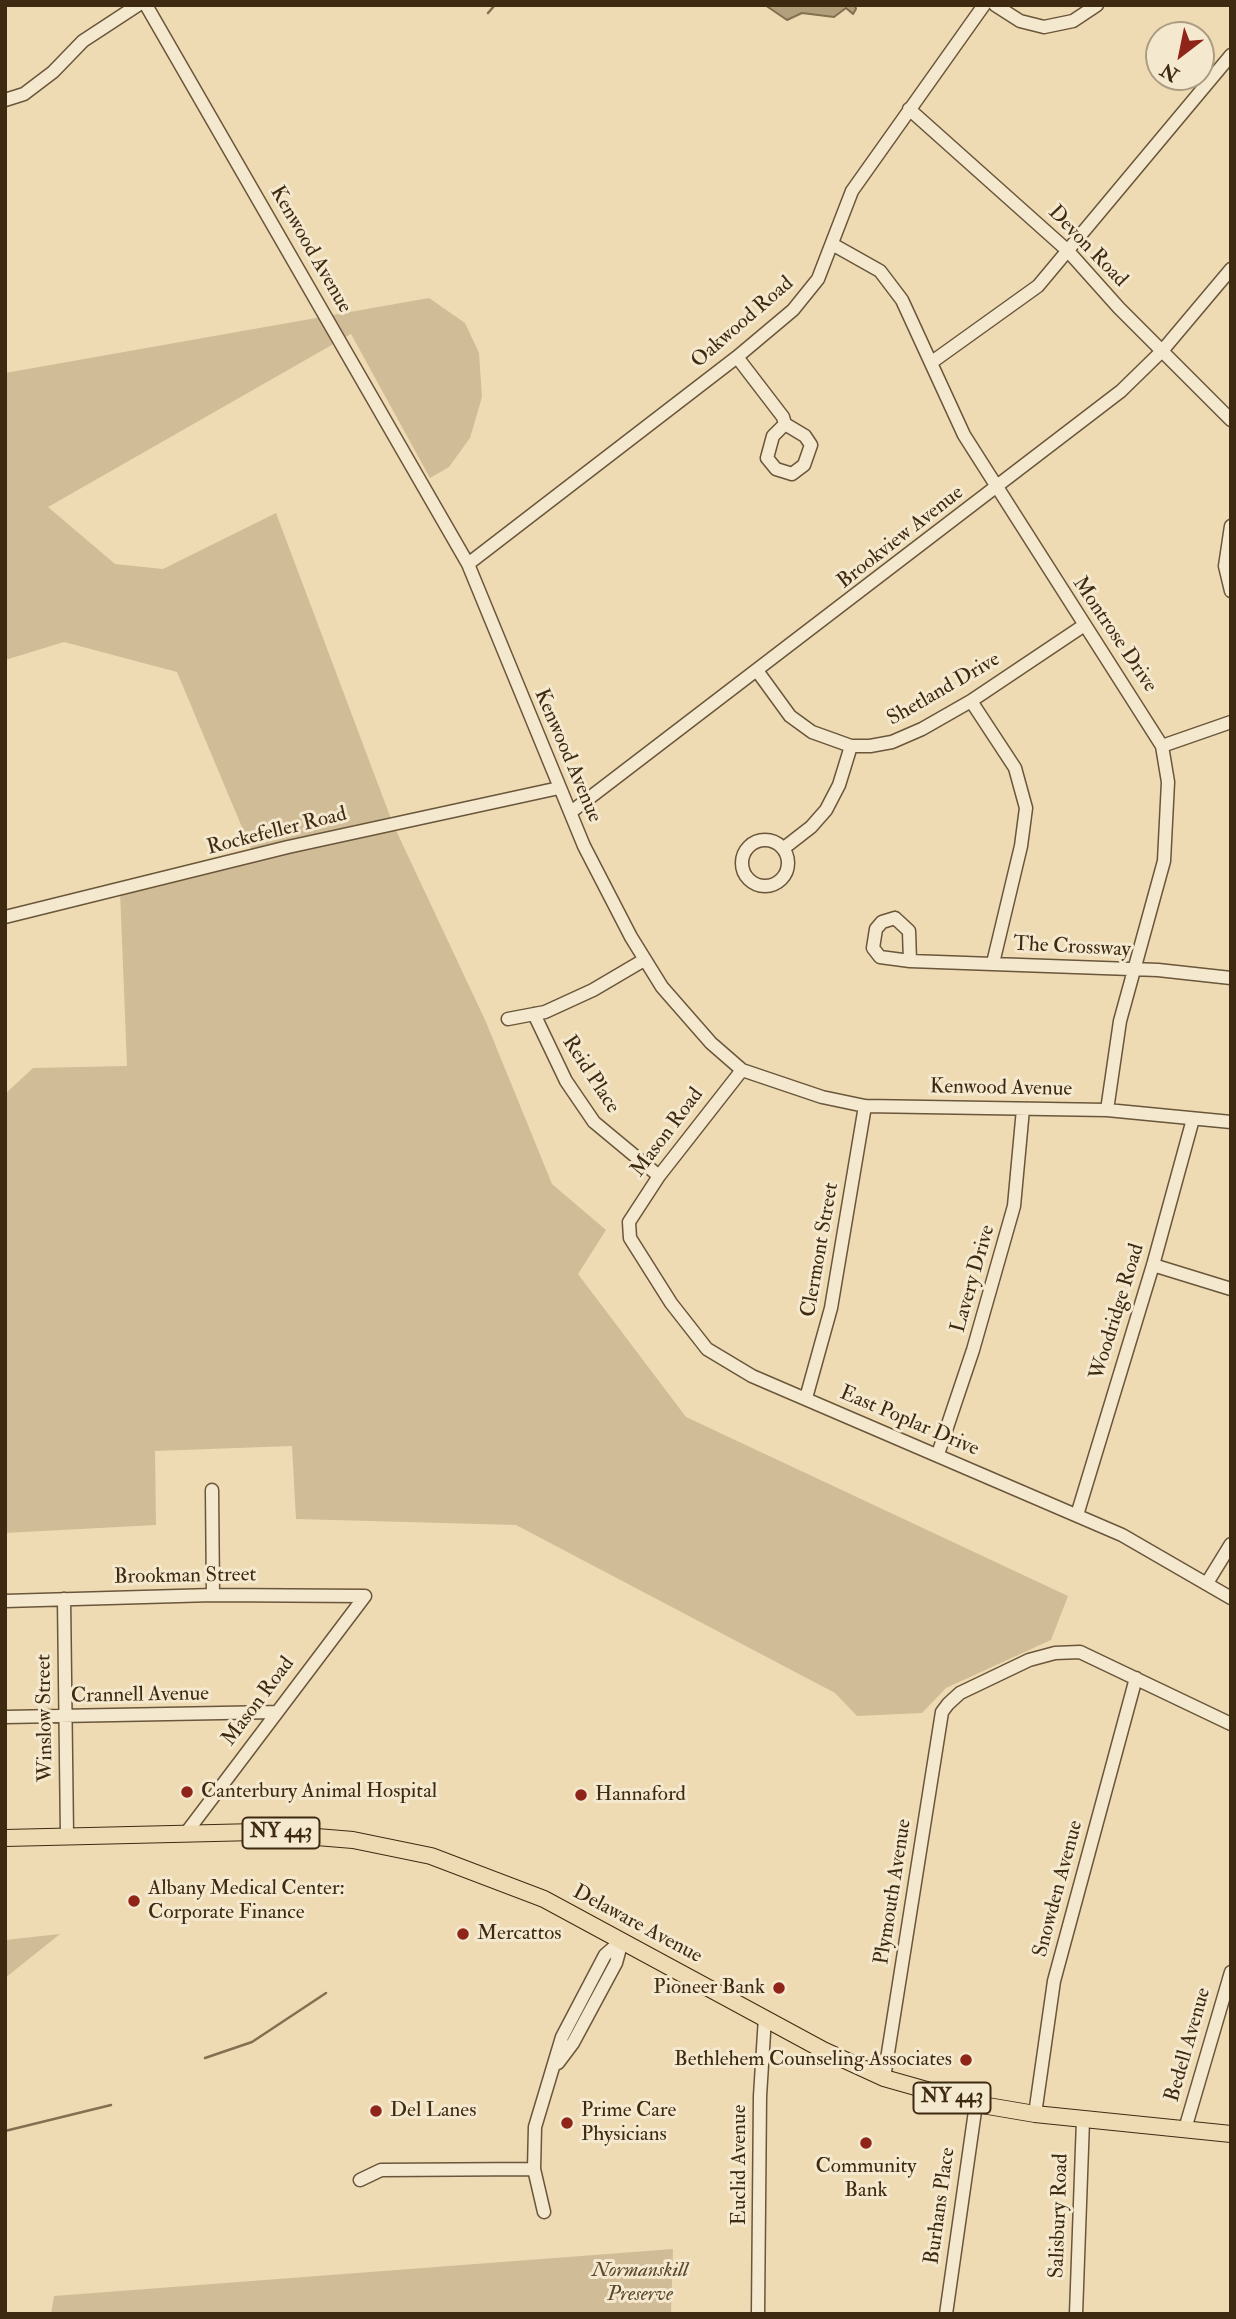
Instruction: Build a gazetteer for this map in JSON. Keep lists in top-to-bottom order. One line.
{"streets":{"main road":["NY 443","Delaware Avenue"],"street":["Devon Road","Kenwood Avenue","Oakwood Road","Brookview Avenue","Montrose Drive","Shetland Drive","Rockefeller Road","The Crossway","Reid Place","Mason Road","Clermont Street","Lavery Drive","Woodridge Road","East Poplar Drive","Brookman Street","Crannell Avenue","Winslow Street","Snowden Avenue","Plymouth Avenue","Bedell Avenue","Euclid Avenue","Burhans Place","Salisbury Road"]},"crossings":[["Devon Road","Oakwood Road"],["Devon Road","Brookview Avenue"],["Kenwood Avenue","Oakwood Road"],["Kenwood Avenue","Brookview Avenue"],["Kenwood Avenue","Montrose Drive"],["Kenwood Avenue","Rockefeller Road"],["Kenwood Avenue","Mason Road"],["Kenwood Avenue","Clermont Street"],["Kenwood Avenue","Lavery Drive"],["Kenwood Avenue","Woodridge Road"],["Oakwood Road","Montrose Drive"],["Brookview Avenue","Montrose Drive"],["Brookview Avenue","Shetland Drive"],["Montrose Drive","Shetland Drive"],["Montrose Drive","The Crossway"],["Reid Place","Mason Road"],["Mason Road","East Poplar Drive"],["Mason Road","Brookman Street"],["Mason Road","Crannell Avenue"],["Mason Road","Delaware Avenue"],["Clermont Street","East Poplar Drive"],["Lavery Drive","East Poplar Drive"],["Woodridge Road","East Poplar Drive"],["Brookman Street","Winslow Street"],["Crannell Avenue","Winslow Street"],["Winslow Street","Delaware Avenue"],["Snowden Avenue","Plymouth Avenue"],["Snowden Avenue","Delaware Avenue"],["Plymouth Avenue","Delaware Avenue"],["Delaware Avenue","Bedell Avenue"],["Delaware Avenue","Euclid Avenue"],["Delaware Avenue","Burhans Place"],["Delaware Avenue","Salisbury Road"]],"parks":["Normanskill Preserve"],"places":["Canterbury Animal Hospital","Hannaford","Albany Medical Center: Corporate Finance","Mercattos","Pioneer Bank","Bethlehem Counseling Associates","Del Lanes","Prime Care Physicians","Community Bank"],"north":"bottom left"}
